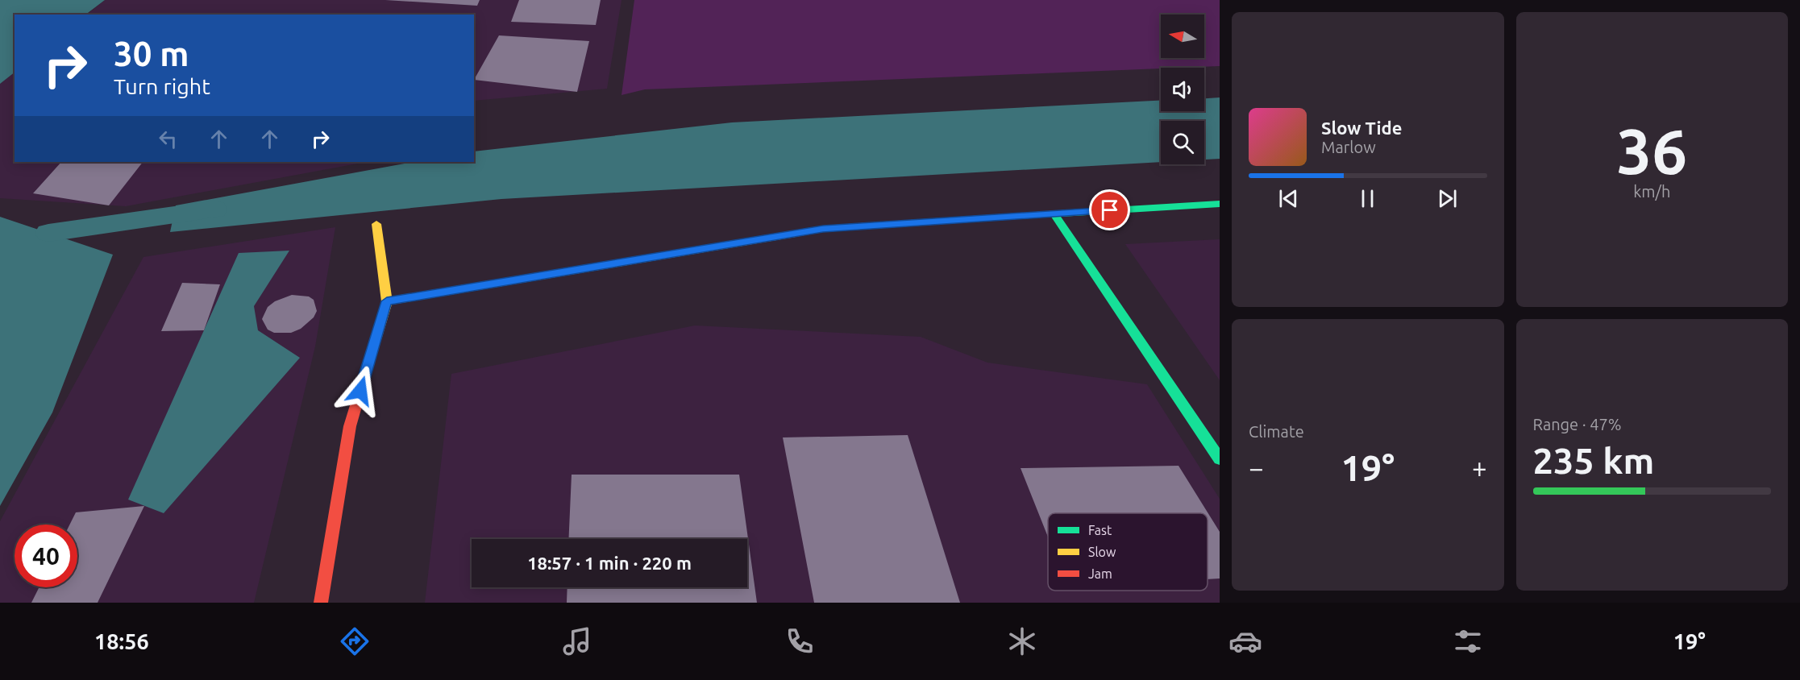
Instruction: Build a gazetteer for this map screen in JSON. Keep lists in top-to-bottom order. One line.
{"legend":["Fast","Slow","Jam"],"north":"left","page":{"tile":[["36","km/h"],"Climate",["Range · 47%","235 km"]],"turn":["30 m","Turn right"],"song":["Slow Tide","Marlow"],"heat":["−","19°","+"],"limit":"40","trip":"18:57 · 1 min · 220 m","tabs":["18:56","19°"]}}
